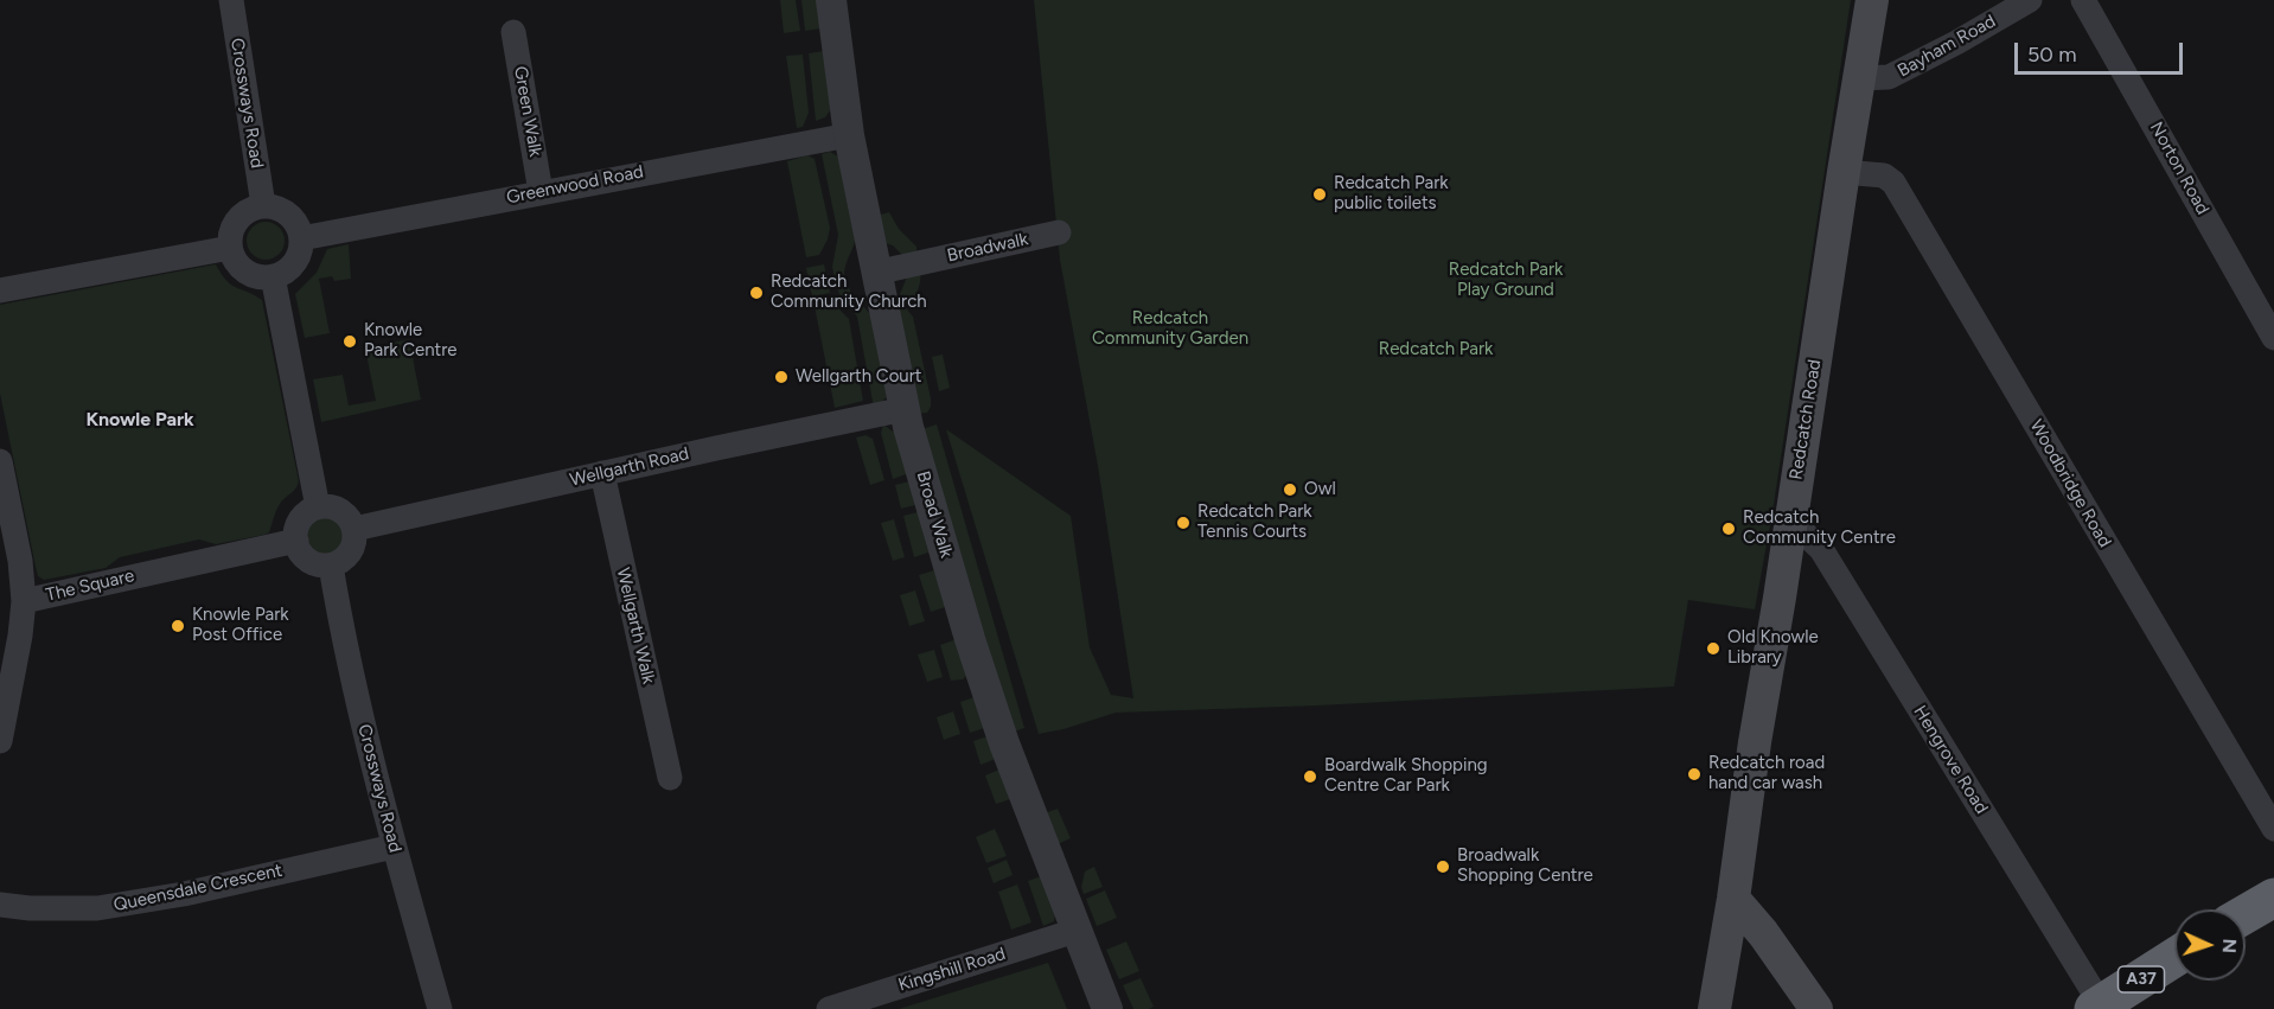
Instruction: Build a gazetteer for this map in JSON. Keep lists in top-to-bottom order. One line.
{"streets":{"highway":["A37"],"main road":["Redcatch Road"],"street":["Bayham Road","Crossways Road","Green Walk","Norton Road","Greenwood Road","Broadwalk","Wellgarth Road","Woodbridge Road","Broad Walk","The Square","Wellgarth Walk","Hengrove Road","Queensdale Crescent","Kingshill Road"]},"crossings":[["Bayham Road","Redcatch Road"],["Crossways Road","Greenwood Road"],["Crossways Road","Wellgarth Road"],["Crossways Road","The Square"],["Crossways Road","Queensdale Crescent"],["Green Walk","Greenwood Road"],["Greenwood Road","Broad Walk"],["Broadwalk","Broad Walk"],["Redcatch Road","Woodbridge Road"],["Redcatch Road","Hengrove Road"],["Wellgarth Road","Broad Walk"],["Wellgarth Road","The Square"],["Wellgarth Road","Wellgarth Walk"],["Broad Walk","Kingshill Road"],["Hengrove Road","A37"]],"districts":["Knowle Park"],"parks":["Redcatch Park Play Ground","Redcatch Community Garden","Redcatch Park"],"places":["Redcatch Park public toilets","Redcatch Community Church","Knowle Park Centre","Wellgarth Court","Owl","Redcatch Park Tennis Courts","Redcatch Community Centre","Knowle Park Post Office","Old Knowle Library","Redcatch road hand car wash","Boardwalk Shopping Centre Car Park","Broadwalk Shopping Centre"],"scale_bar":"50 m","north":"right"}
